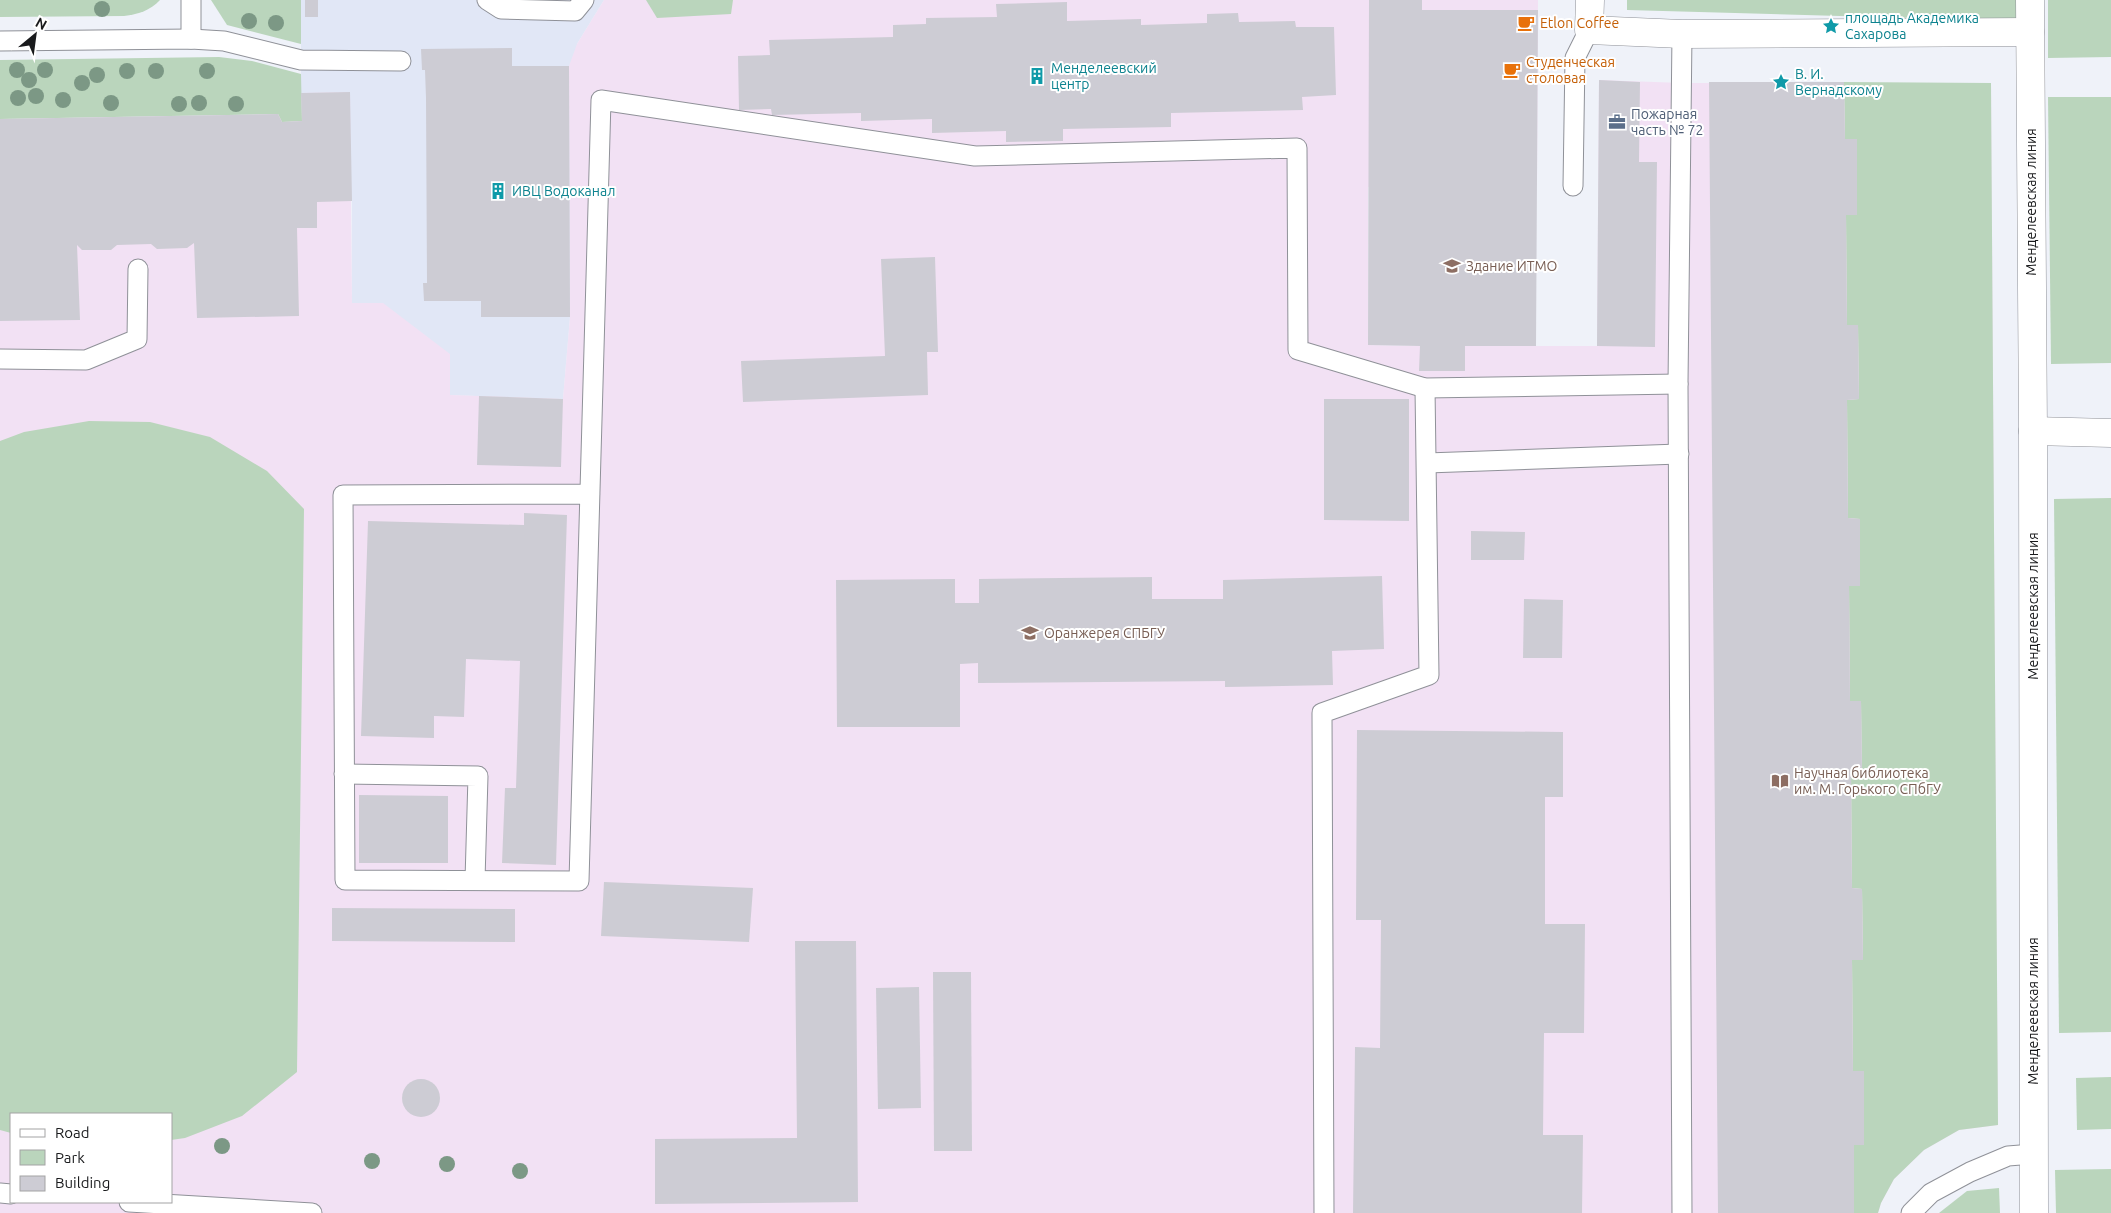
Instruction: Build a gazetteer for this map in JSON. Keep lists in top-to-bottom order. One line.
{"streets":{"street":["Менделеевская линия"]},"places":{"cafe":["Etlon Coffee","Студенческая столовая"],"place":["площадь Академика Сахарова","В. И. Вернадскому"],"building":["Менделеевский центр","ИВЦ Водоканал"],"office":["Пожарная часть № 72"],"school or university":["Здание ИТМО","Оранжерея СПБГУ"],"library":["Научная библиотека им. М. Горького СПбГУ"]},"legend":["Road","Park","Building"],"north":"top right"}
